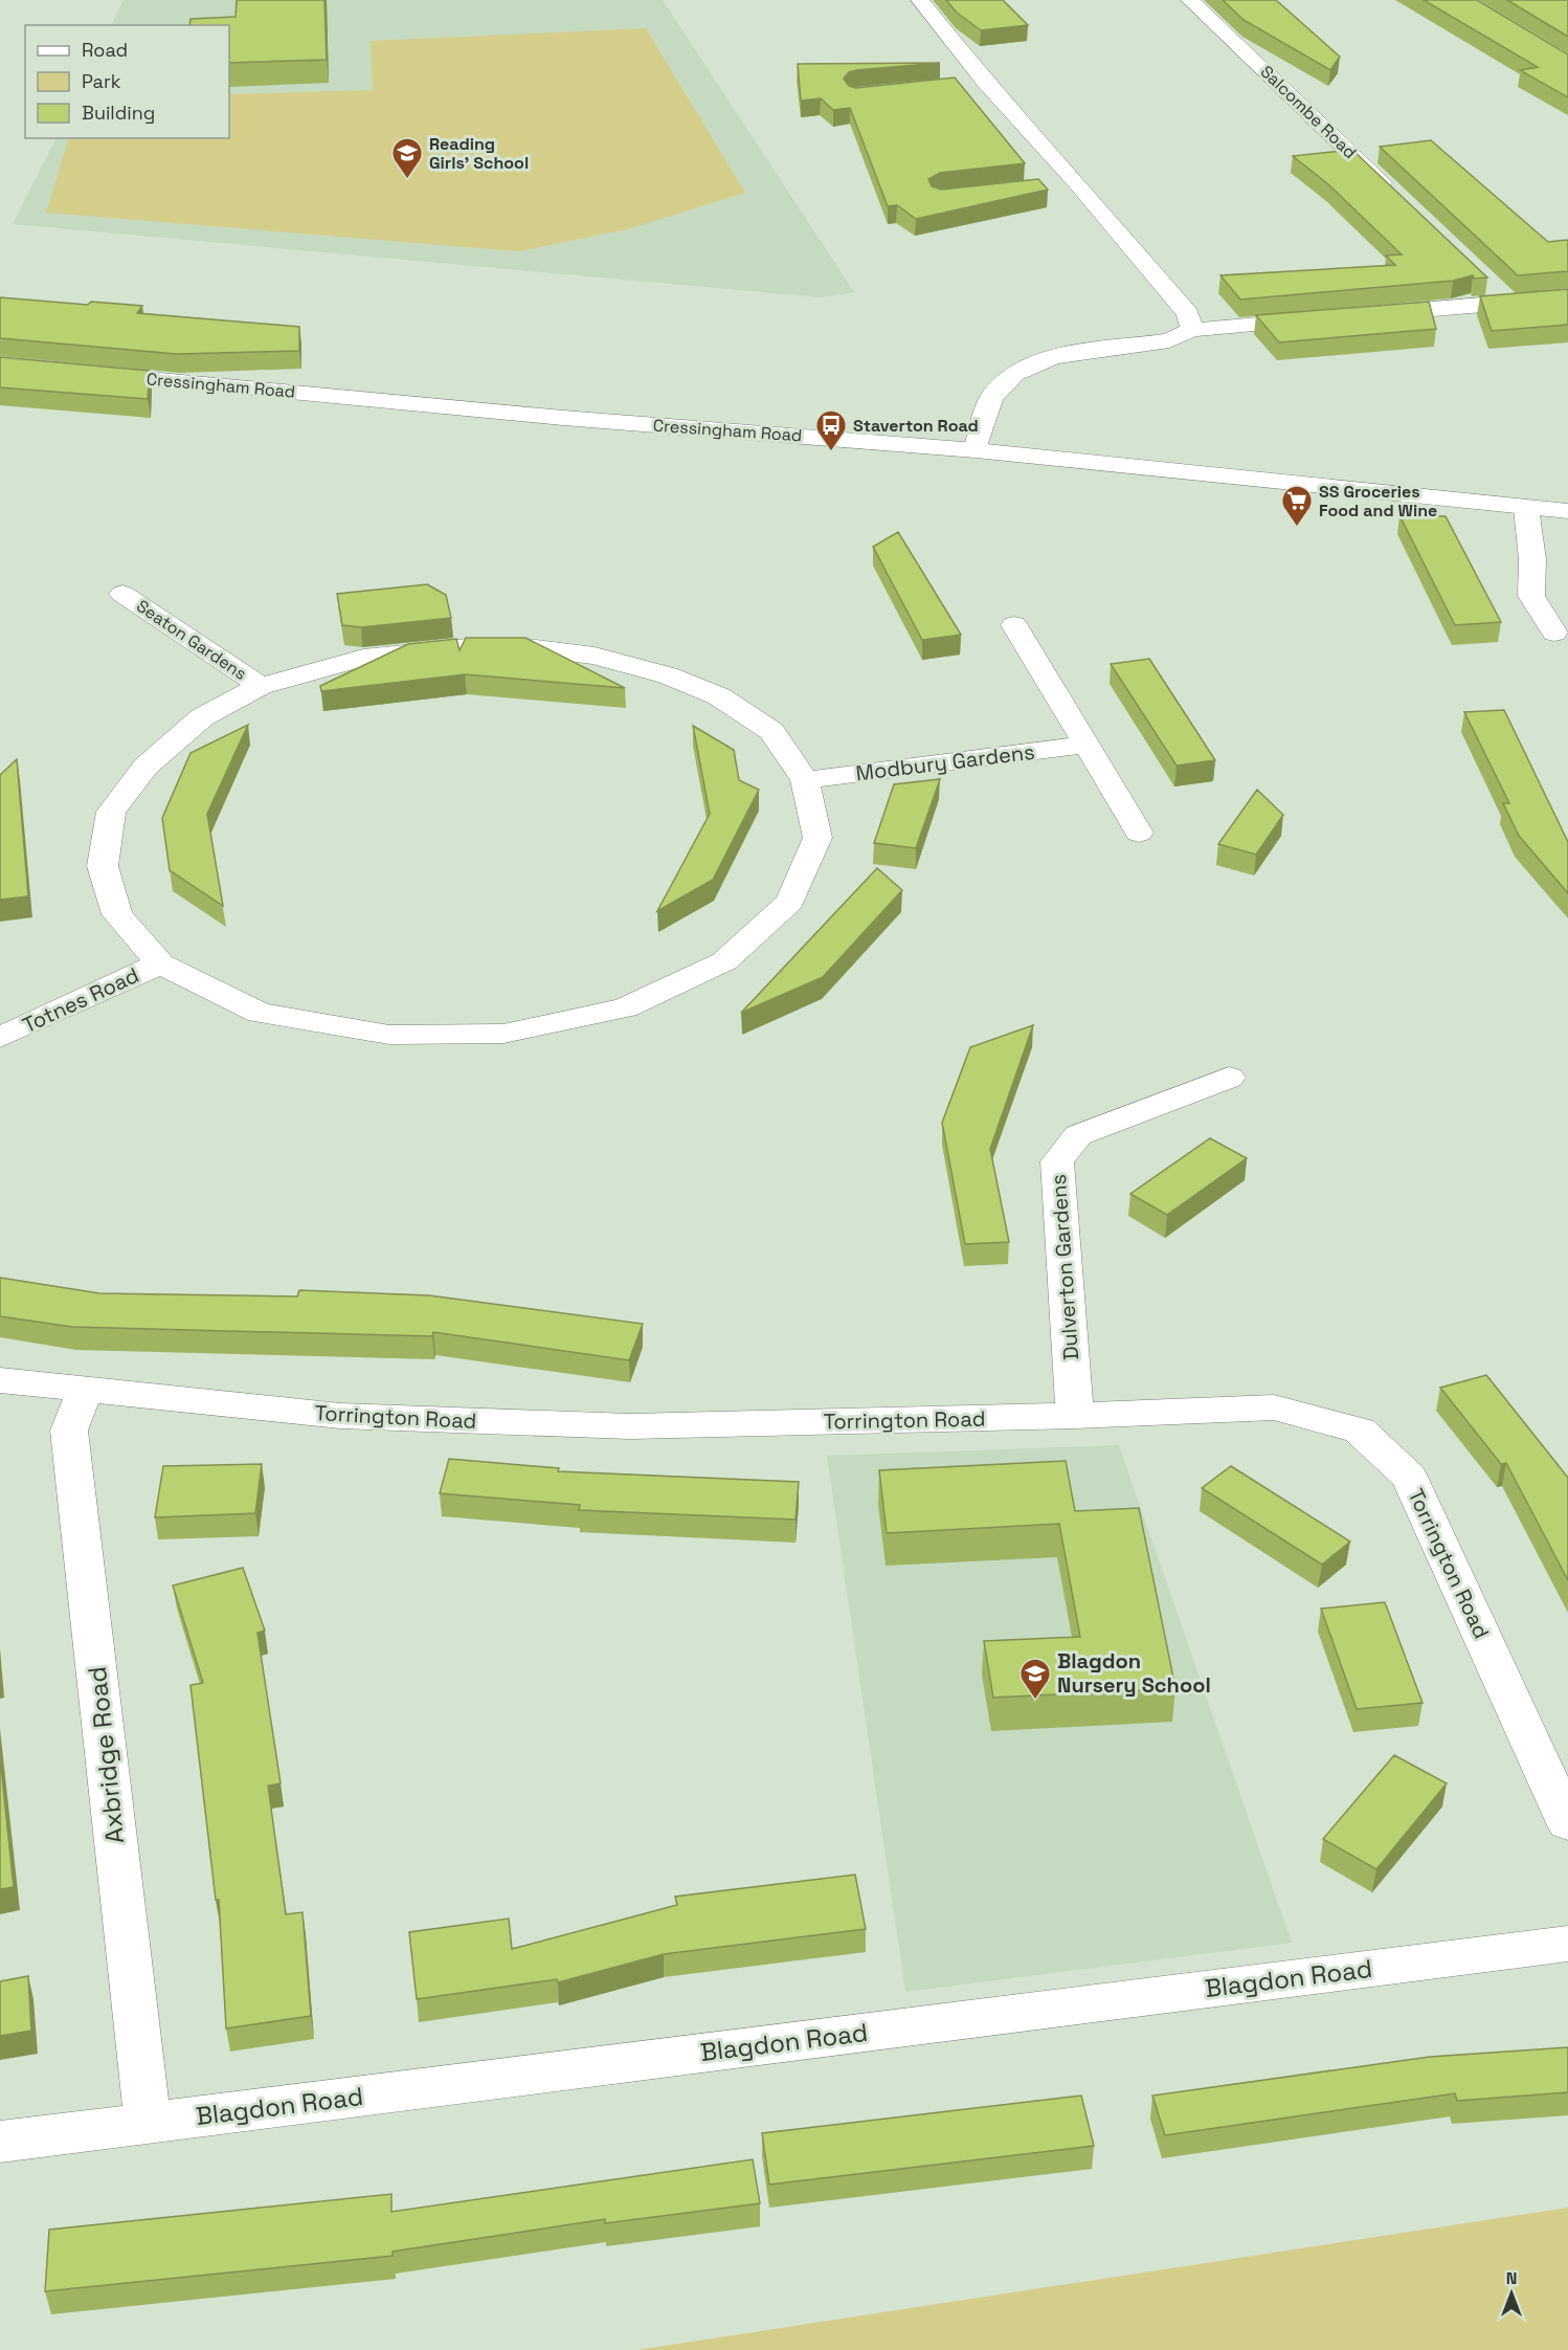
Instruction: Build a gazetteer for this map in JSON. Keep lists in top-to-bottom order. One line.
{"streets":{"street":["Salcombe Road","Cressingham Road","Seaton Gardens","Modbury Gardens","Totnes Road","Dulverton Gardens","Torrington Road","Axbridge Road","Blagdon Road"]},"crossings":[["Dulverton Gardens","Torrington Road"],["Torrington Road","Axbridge Road"],["Axbridge Road","Blagdon Road"]],"places":{"school or university":["Reading Girls' School","Blagdon Nursery School"],"bus stop":["Staverton Road"],"supermarket":["SS Groceries Food and Wine"]},"legend":["Road","Park","Building"],"north":"top"}
